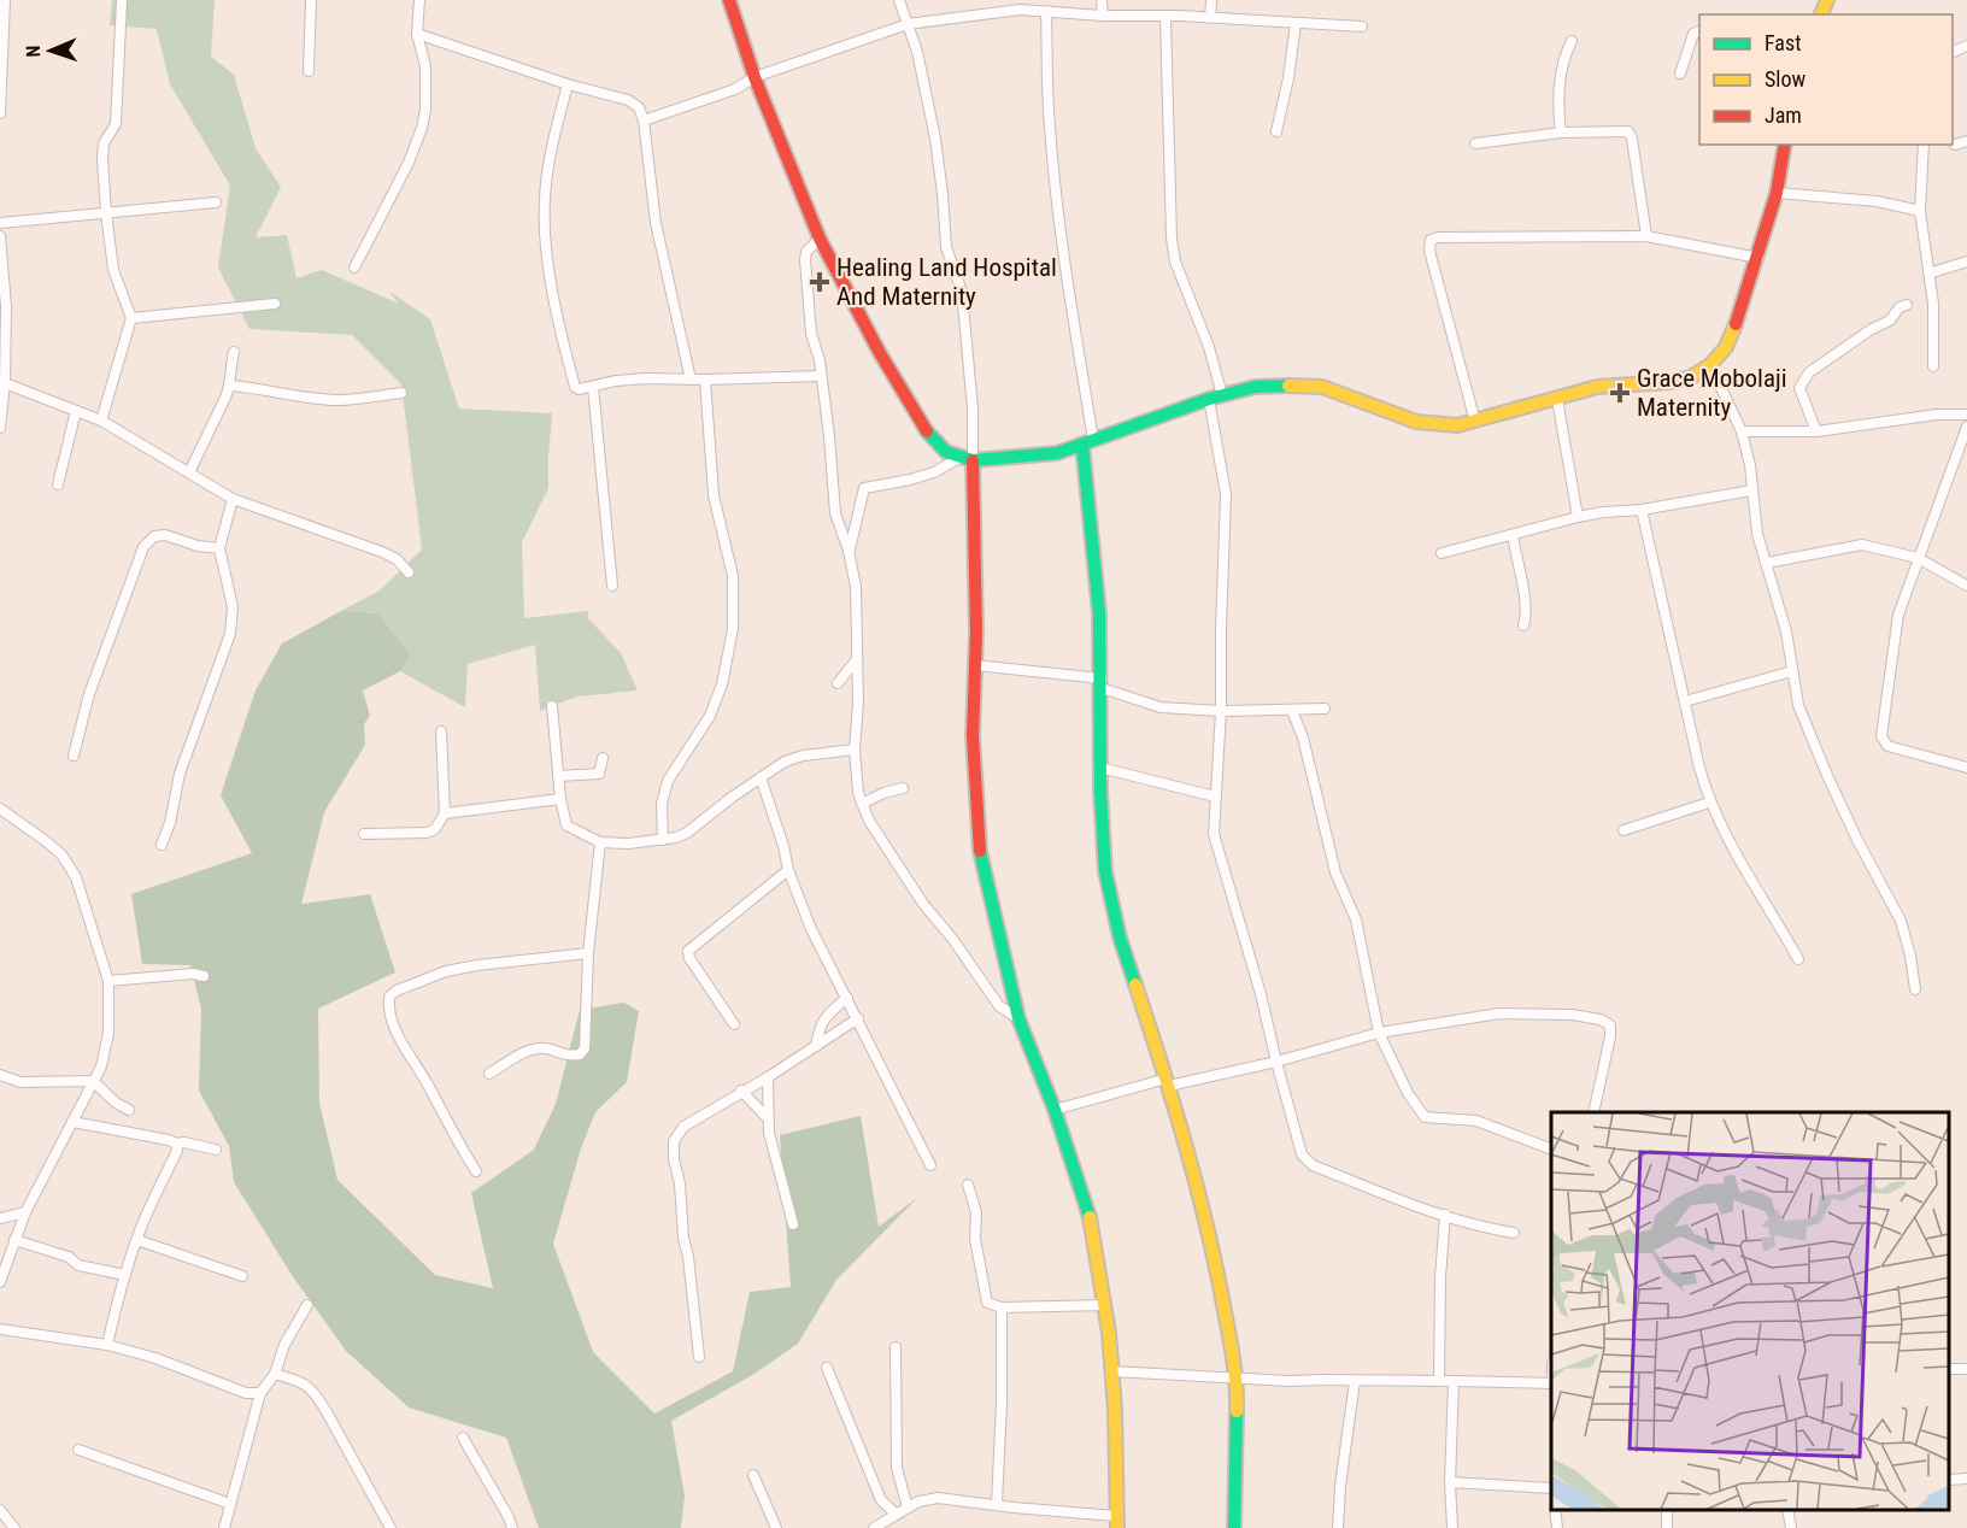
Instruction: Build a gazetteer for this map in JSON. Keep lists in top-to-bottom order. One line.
{"places":{"health":["Healing Land Hospital And Maternity","Grace Mobolaji Maternity"]},"legend":["Fast","Slow","Jam"],"north":"left"}
